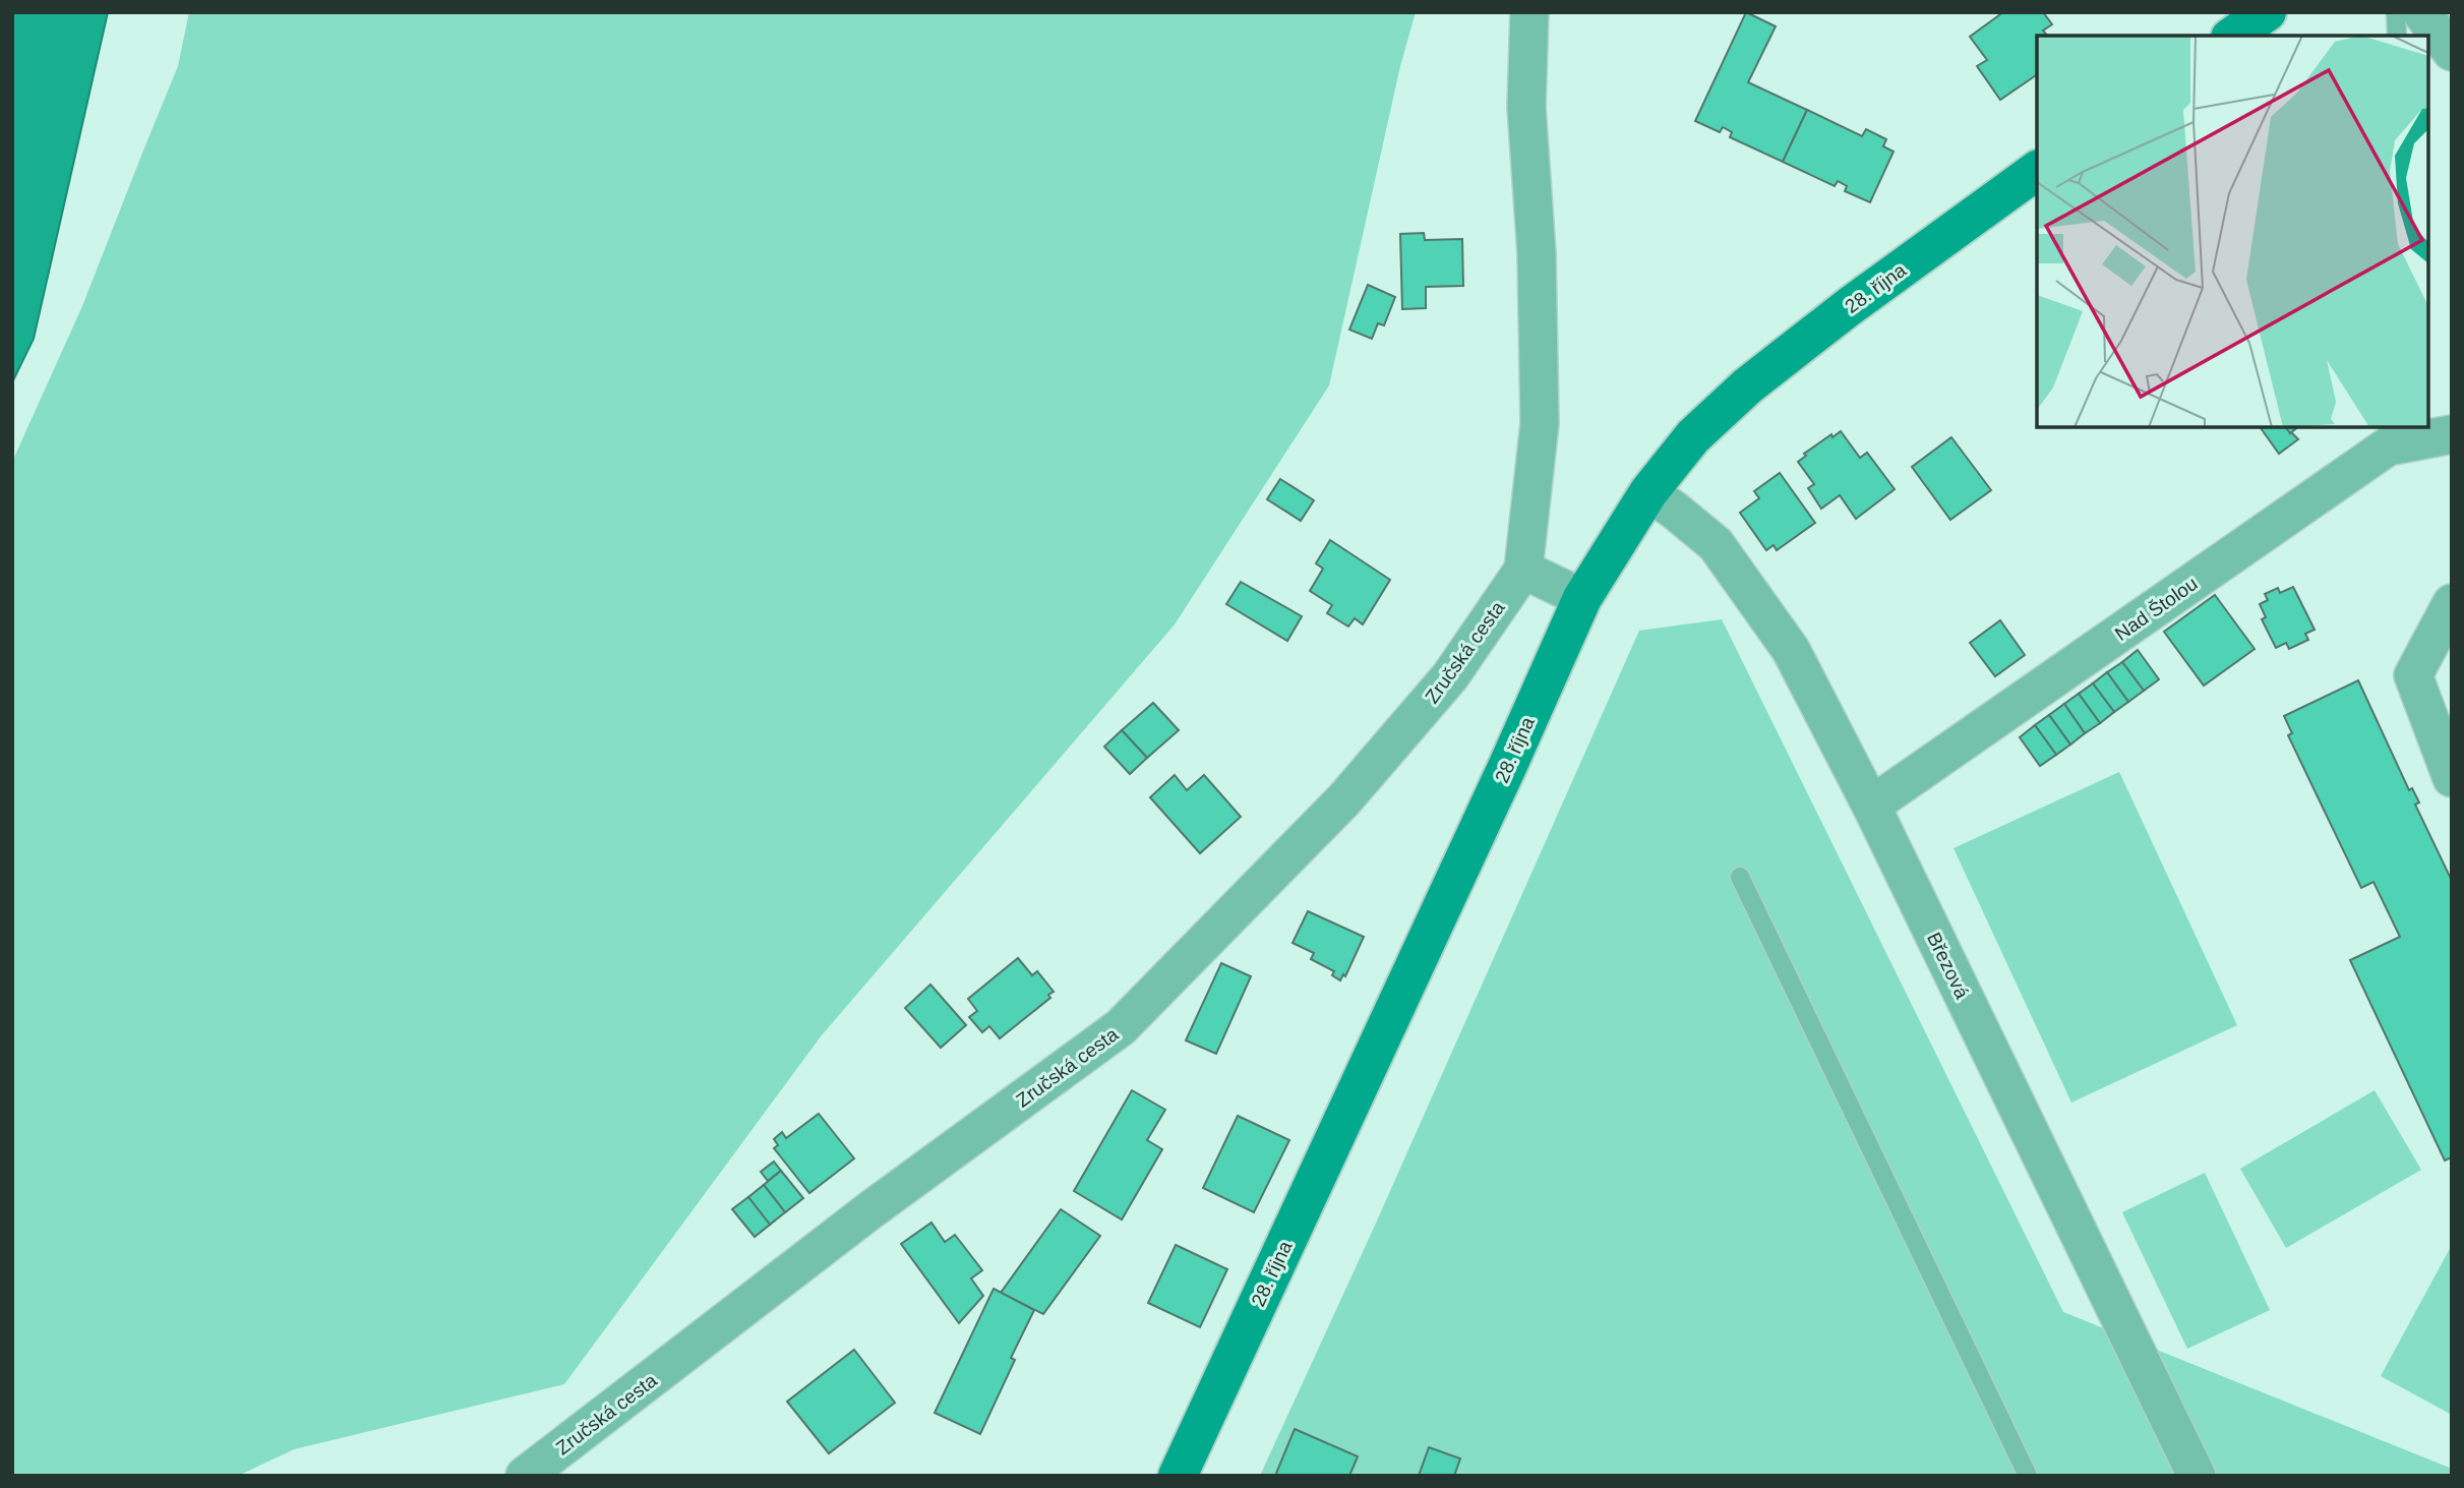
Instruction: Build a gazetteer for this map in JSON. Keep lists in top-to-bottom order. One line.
{"streets":{"main road":["28. října"],"street":["Nad Štolou","Zručská cesta","Březová"]},"crossings":[["28. října","Březová"],["Nad Štolou","Březová"]]}
